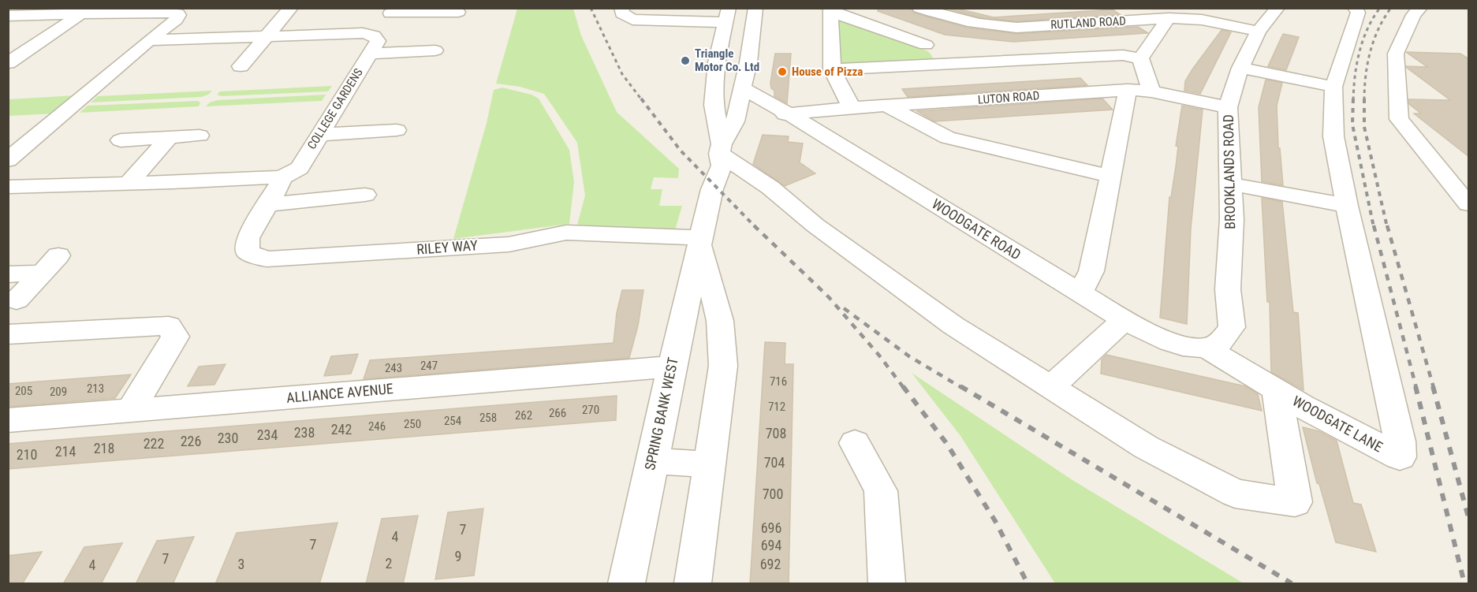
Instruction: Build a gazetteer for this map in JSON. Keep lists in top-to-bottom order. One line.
{"streets":{"street":["RUTLAND ROAD","LUTON ROAD","COLLEGE GARDENS","BROOKLANDS ROAD","WOODGATE ROAD","RILEY WAY","ALLIANCE AVENUE","SPRING BANK WEST","WOODGATE LANE"]},"crossings":[["RUTLAND ROAD","BROOKLANDS ROAD"],["LUTON ROAD","BROOKLANDS ROAD"],["LUTON ROAD","WOODGATE ROAD"],["LUTON ROAD","SPRING BANK WEST"],["COLLEGE GARDENS","RILEY WAY"],["BROOKLANDS ROAD","WOODGATE ROAD"],["BROOKLANDS ROAD","WOODGATE LANE"],["WOODGATE ROAD","SPRING BANK WEST"],["WOODGATE ROAD","WOODGATE LANE"],["RILEY WAY","SPRING BANK WEST"],["ALLIANCE AVENUE","SPRING BANK WEST"]],"places":["Triangle Motor Co. Ltd","House of Pizza"],"house_numbers":["247","243","716","213","205","209","712","270","266","262","258","254","250","246","242","238","708","234","230","226","222","218","214","210","704","700","696","7","4","7","694","9","7","2","3","692","4"]}
